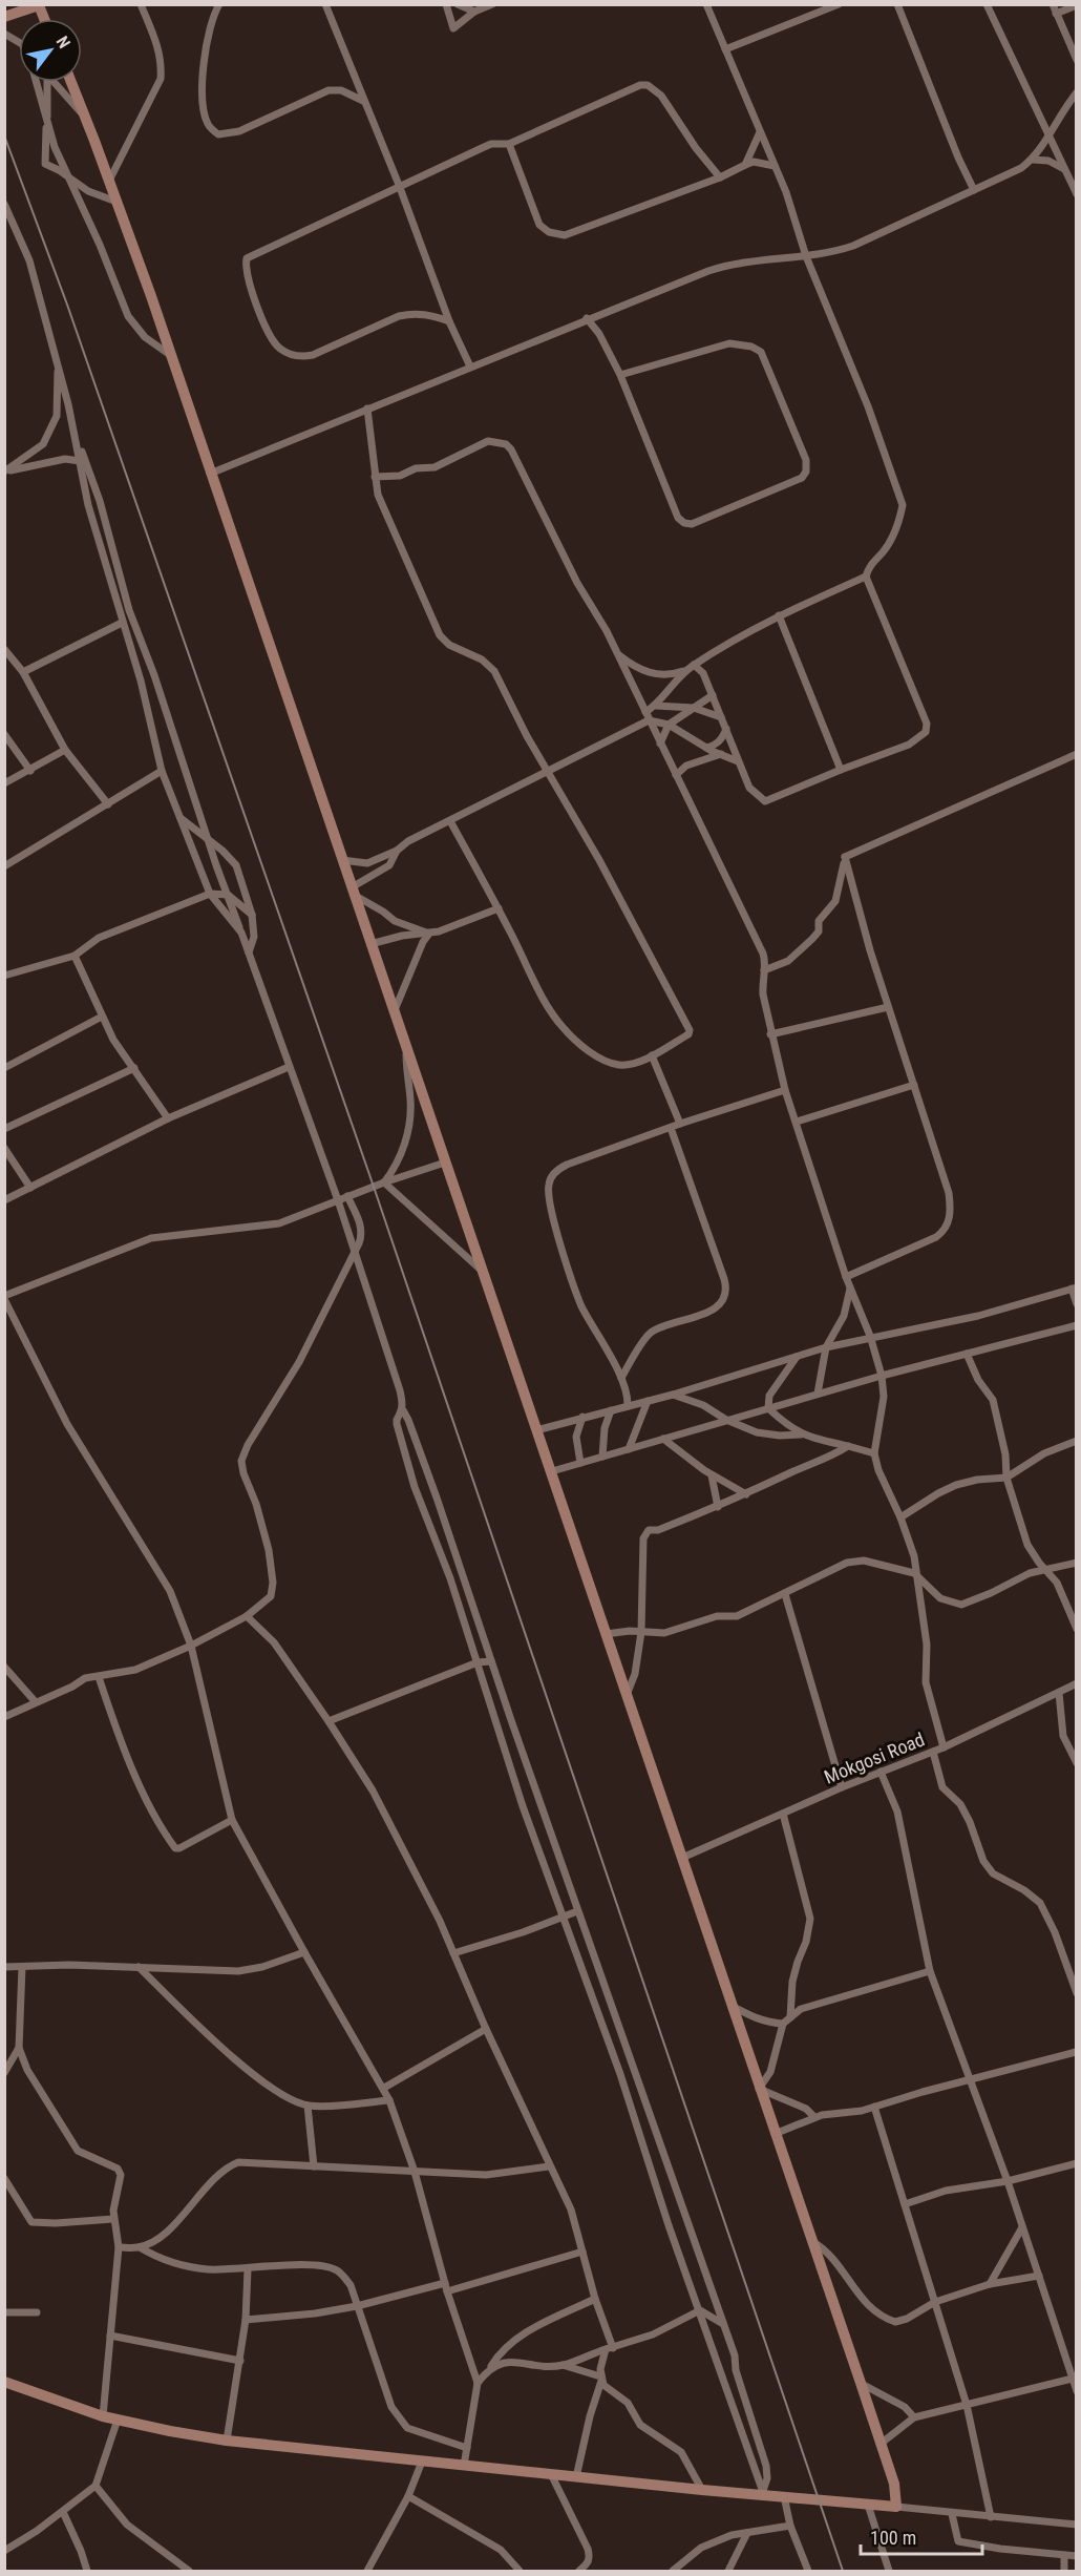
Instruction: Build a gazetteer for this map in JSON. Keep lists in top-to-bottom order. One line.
{"streets":{"street":["Mokgosi Road"]},"scale_bar":"100 m","north":"top right"}
